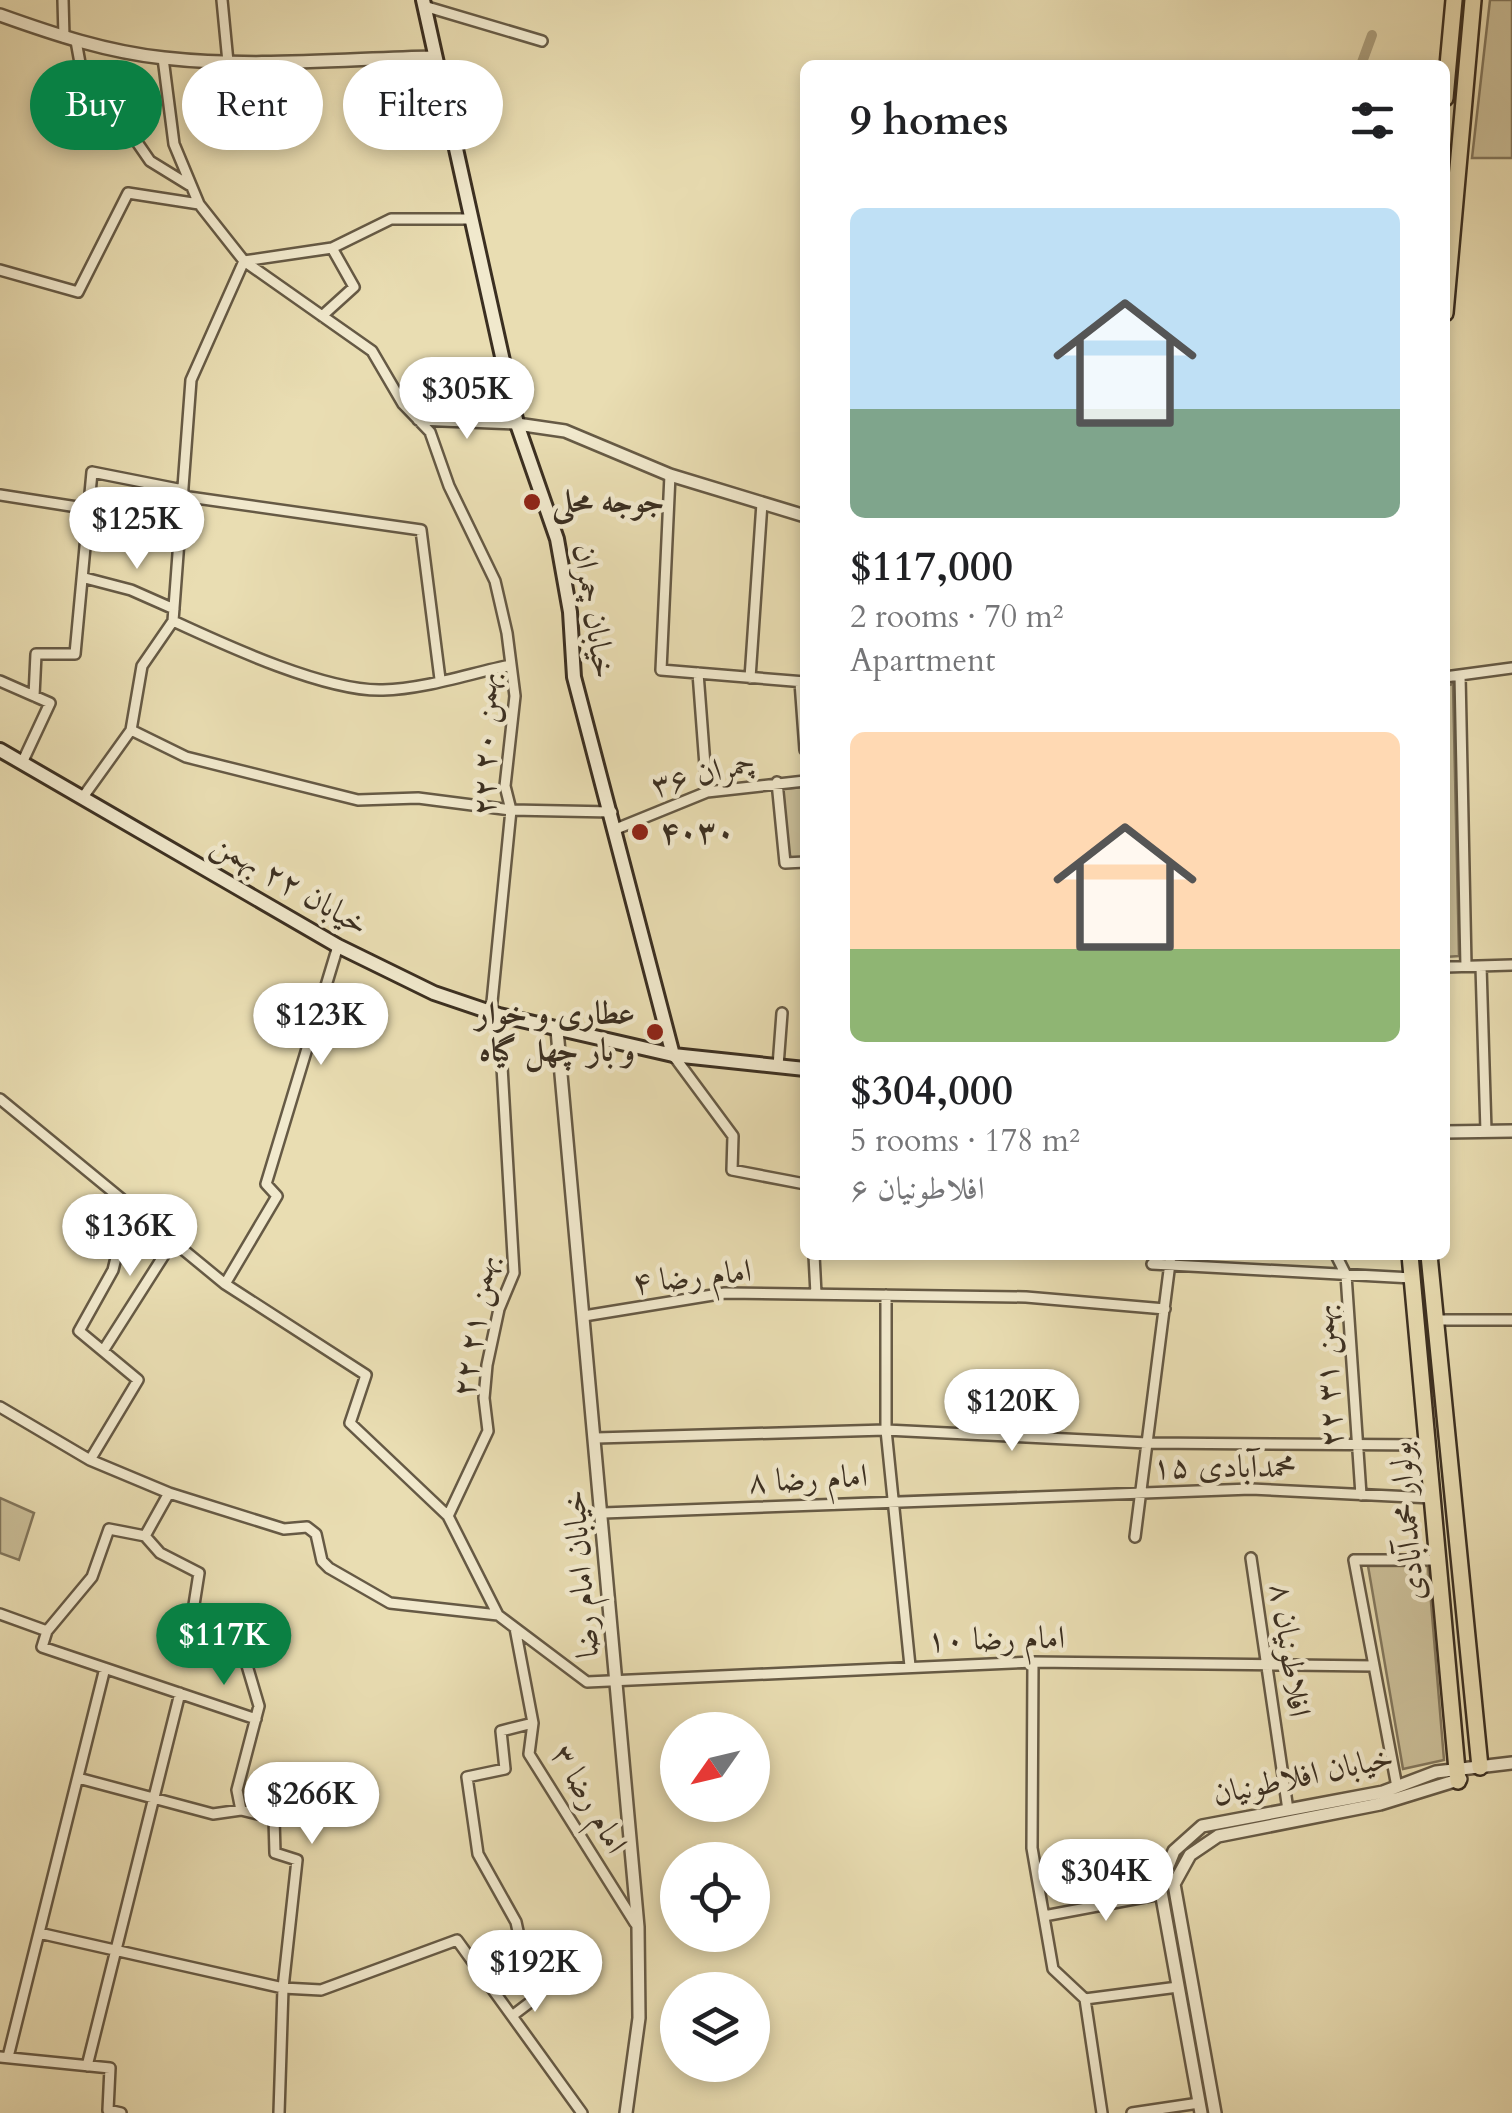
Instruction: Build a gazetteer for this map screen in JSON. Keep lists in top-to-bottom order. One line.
{"streets":{"main road":["خیابان چمران","خیابان ۲۲ بهمن","بولوار محمدآبادی"],"street":["۲۲ بهمن ۲۰","چمران ۳۶","امام رضا ۴","۲۲ بهمن ۲۱","۲۲ بهمن ۳۱","محمدآبادی ۱۵","امام رضا ۸","خیابان امام رضا","امام رضا ۱۰","افلاطونیان ۸","خیابان افلاطونیان","امام رضا ۳"]},"crossings":[["خیابان چمران","چمران ۳۶"],["خیابان چمران","خیابان ۲۲ بهمن"],["۲۲ بهمن ۲۰","خیابان ۲۲ بهمن"],["۲۲ بهمن ۲۰","۲۲ بهمن ۲۱"],["خیابان ۲۲ بهمن","۲۲ بهمن ۲۱"],["خیابان ۲۲ بهمن","خیابان امام رضا"],["امام رضا ۴","خیابان امام رضا"],["۲۲ بهمن ۳۱","محمدآبادی ۱۵"],["محمدآبادی ۱۵","امام رضا ۸"],["محمدآبادی ۱۵","بولوار محمدآبادی"],["امام رضا ۸","خیابان امام رضا"],["بولوار محمدآبادی","خیابان افلاطونیان"],["خیابان امام رضا","امام رضا ۱۰"],["خیابان امام رضا","امام رضا ۳"],["امام رضا ۱۰","افلاطونیان ۸"],["امام رضا ۱۰","امام رضا ۳"],["افلاطونیان ۸","خیابان افلاطونیان"]],"places":["جوجه محلی","۴۰۳۰","عطاری و خوار و بار چهل گیاه"],"north":"bottom left","page":{"chip":["Buy","Rent","Filters"],"heading":"9 homes","list":[{"name":"$117,000","note":"2 rooms · 70 m² · Apartment"},{"name":"$304,000","note":"5 rooms · 178 m² · افلاطونیان ۶"}],"price":["$305K","$125K","$123K","$136K","$120K","$117K","$266K","$304K","$192K"]}}
